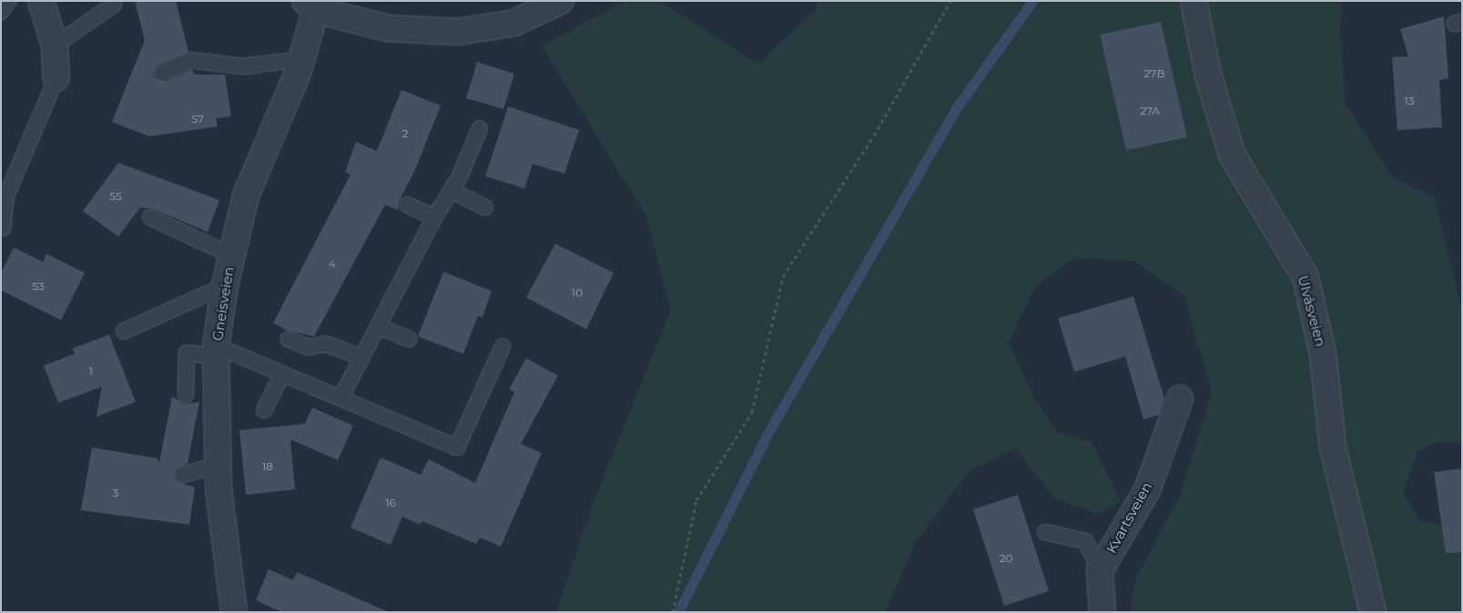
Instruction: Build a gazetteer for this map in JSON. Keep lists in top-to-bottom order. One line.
{"streets":{"street":["Gneisveien","Ulvåsveien","Kvartsveien"]},"house_numbers":["27B","13","27A","57","2","55","4","53","10","1","18","3","16","20"]}
